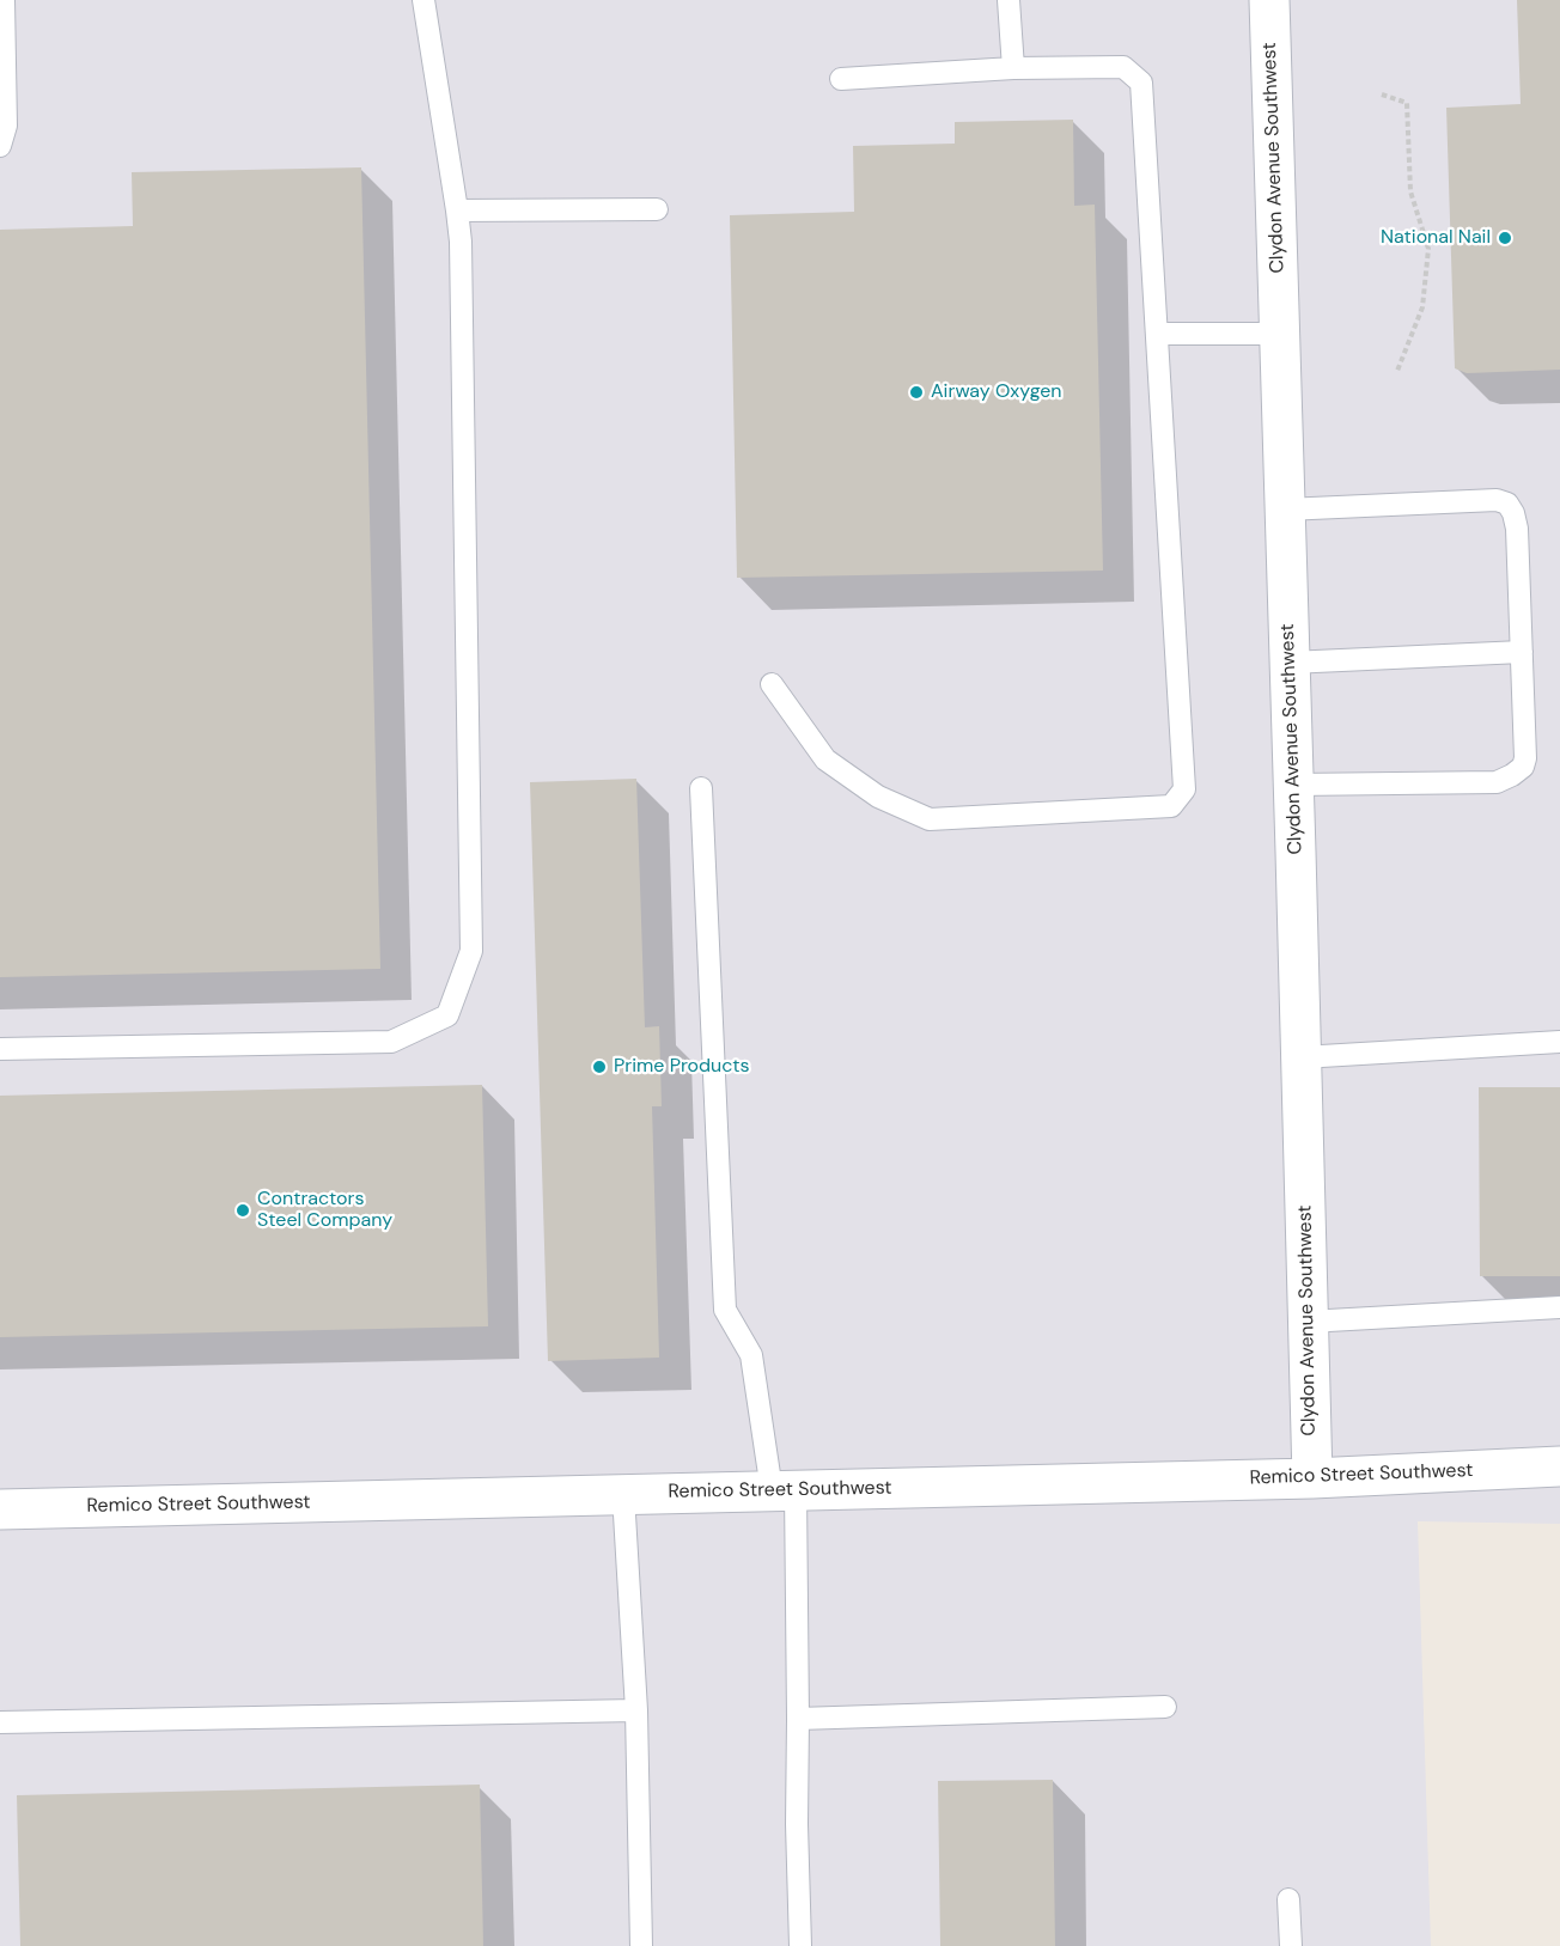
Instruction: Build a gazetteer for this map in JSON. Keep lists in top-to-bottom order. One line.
{"streets":{"street":["Clydon Avenue Southwest","Remico Street Southwest"]},"crossings":[["Clydon Avenue Southwest","Remico Street Southwest"]],"places":["National Nail","Airway Oxygen","Prime Products","Contractors Steel Company"]}
